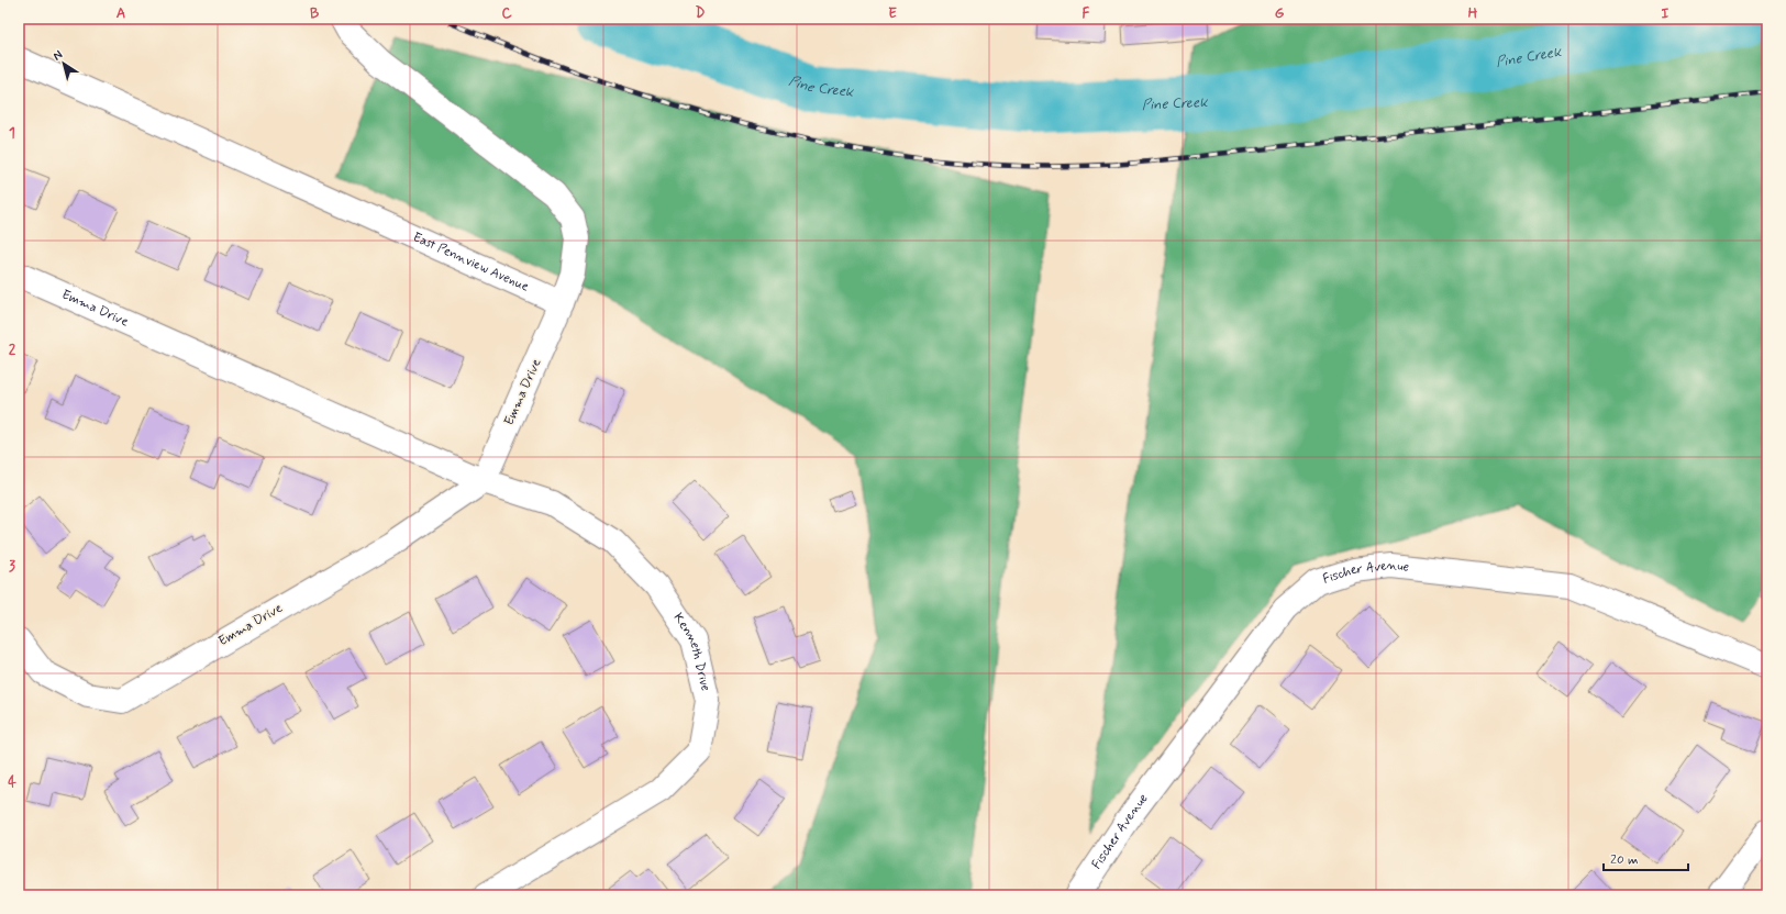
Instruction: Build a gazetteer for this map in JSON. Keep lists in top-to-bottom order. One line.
{"streets":{"street":["East Pennview Avenue","Emma Drive","Fischer Avenue","Kenneth Drive"]},"crossings":[["East Pennview Avenue","Emma Drive"],["Emma Drive","Kenneth Drive"]],"water":["Pine Creek"],"scale_bar":"20 m","north":"top left","grid":{"columns":["A","B","C","D","E","F","G","H","I"],"rows":["1","2","3","4"]}}
